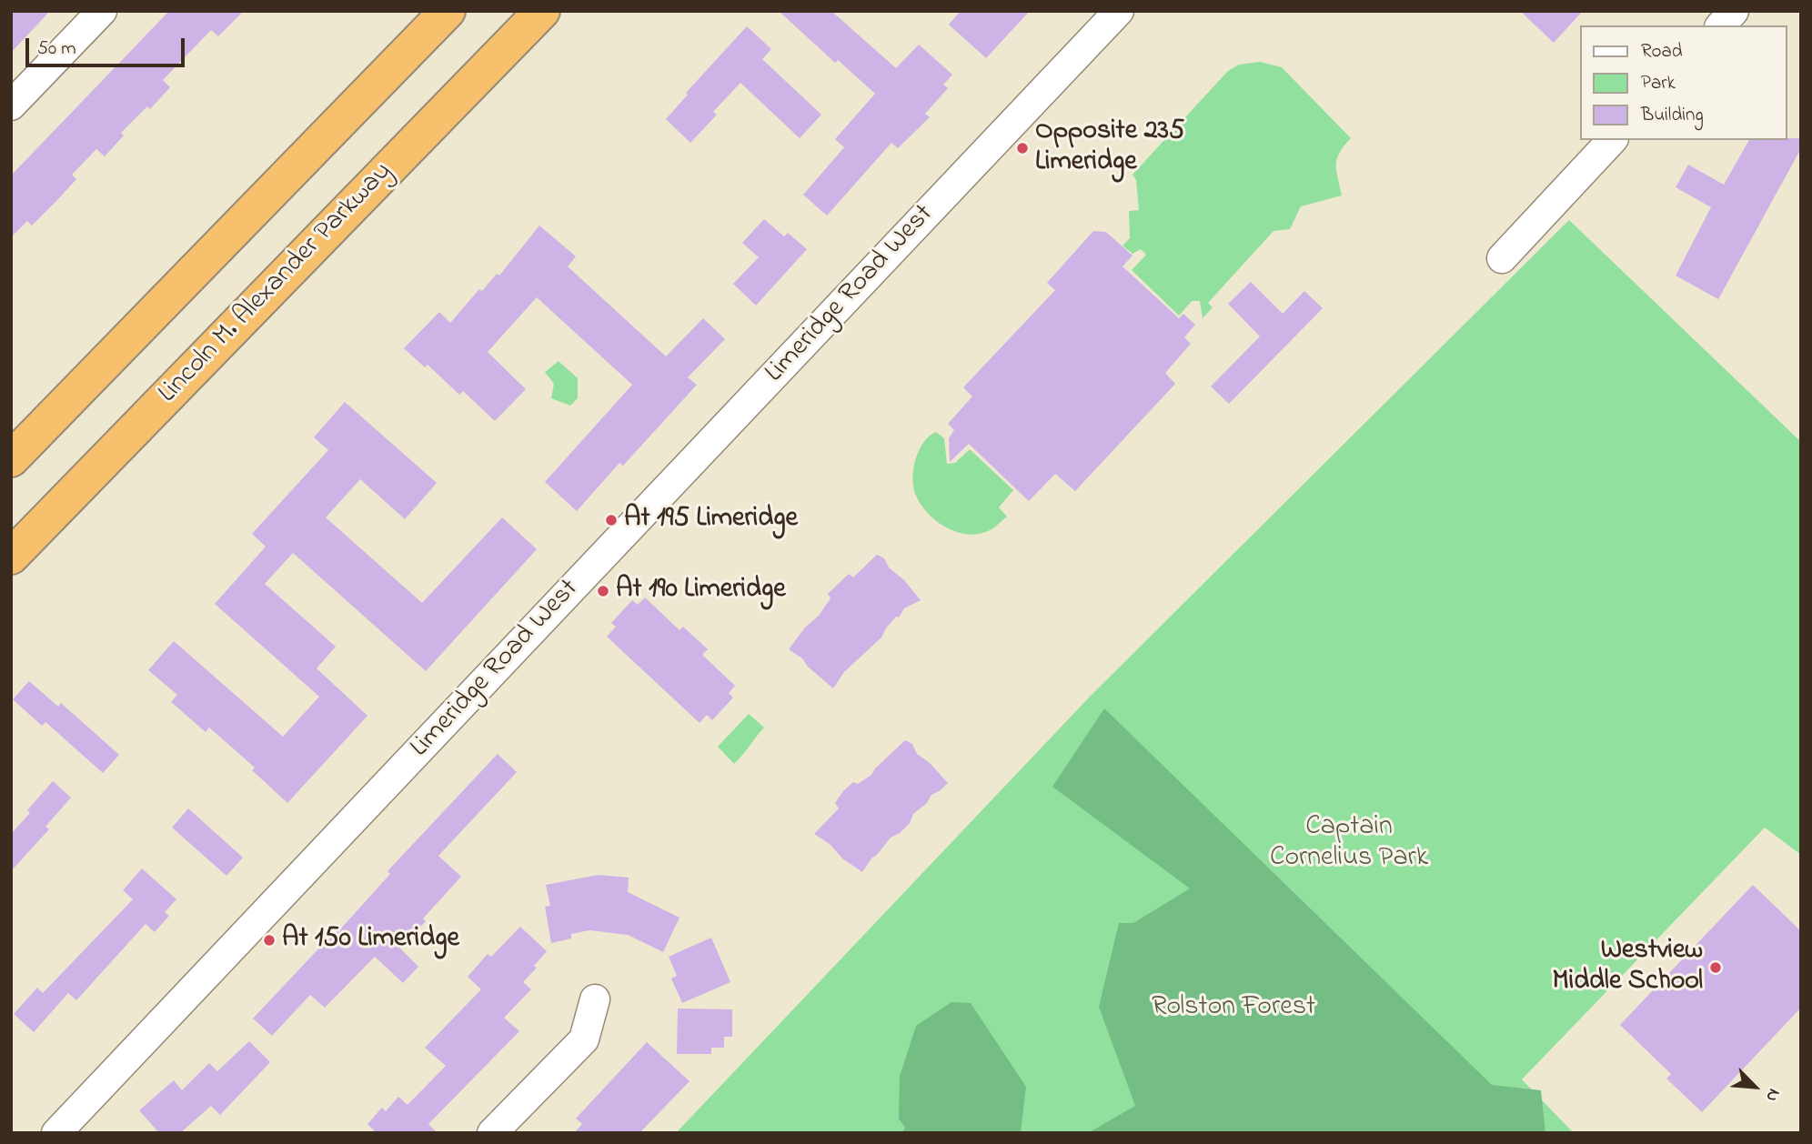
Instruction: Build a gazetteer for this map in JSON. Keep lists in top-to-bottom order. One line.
{"streets":{"highway":["Lincoln M. Alexander Parkway"],"street":["Limeridge Road West"]},"parks":["Captain Cornelius Park","Rolston Forest"],"places":["Opposite 235 Limeridge","At 195 Limeridge","At 190 Limeridge","At 150 Limeridge","Westview Middle School"],"legend":["Road","Park","Building"],"scale_bar":"50 m","north":"bottom right"}
